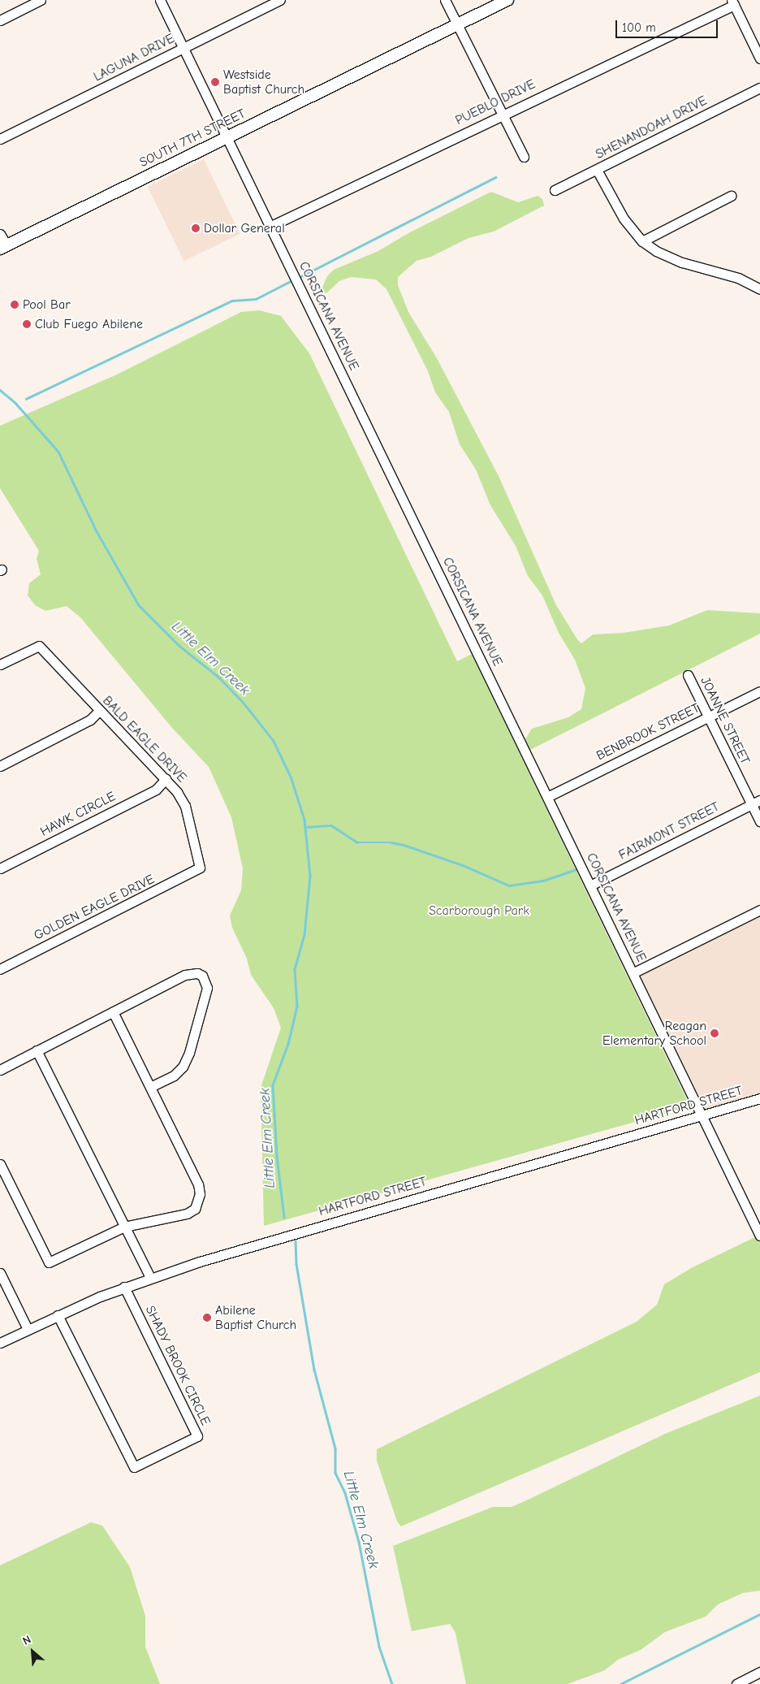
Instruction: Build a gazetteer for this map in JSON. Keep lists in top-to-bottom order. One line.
{"streets":{"main road":["SOUTH 7TH STREET"],"street":["LAGUNA DRIVE","PUEBLO DRIVE","SHENANDOAH DRIVE","CORSICANA AVENUE","JOANNE STREET","BENBROOK STREET","BALD EAGLE DRIVE","HAWK CIRCLE","FAIRMONT STREET","GOLDEN EAGLE DRIVE","HARTFORD STREET","SHADY BROOK CIRCLE"]},"crossings":[["LAGUNA DRIVE","CORSICANA AVENUE"],["PUEBLO DRIVE","CORSICANA AVENUE"],["SOUTH 7TH STREET","CORSICANA AVENUE"],["CORSICANA AVENUE","BENBROOK STREET"],["CORSICANA AVENUE","FAIRMONT STREET"],["CORSICANA AVENUE","HARTFORD STREET"],["JOANNE STREET","BENBROOK STREET"],["JOANNE STREET","FAIRMONT STREET"],["BALD EAGLE DRIVE","HAWK CIRCLE"],["BALD EAGLE DRIVE","GOLDEN EAGLE DRIVE"],["HARTFORD STREET","SHADY BROOK CIRCLE"]],"water":["Little Elm Creek"],"parks":["Scarborough Park"],"places":["Westside Baptist Church","Dollar General","Pool Bar","Club Fuego Abilene","Reagan Elementary School","Abilene Baptist Church"],"scale_bar":"100 m","north":"top left"}
